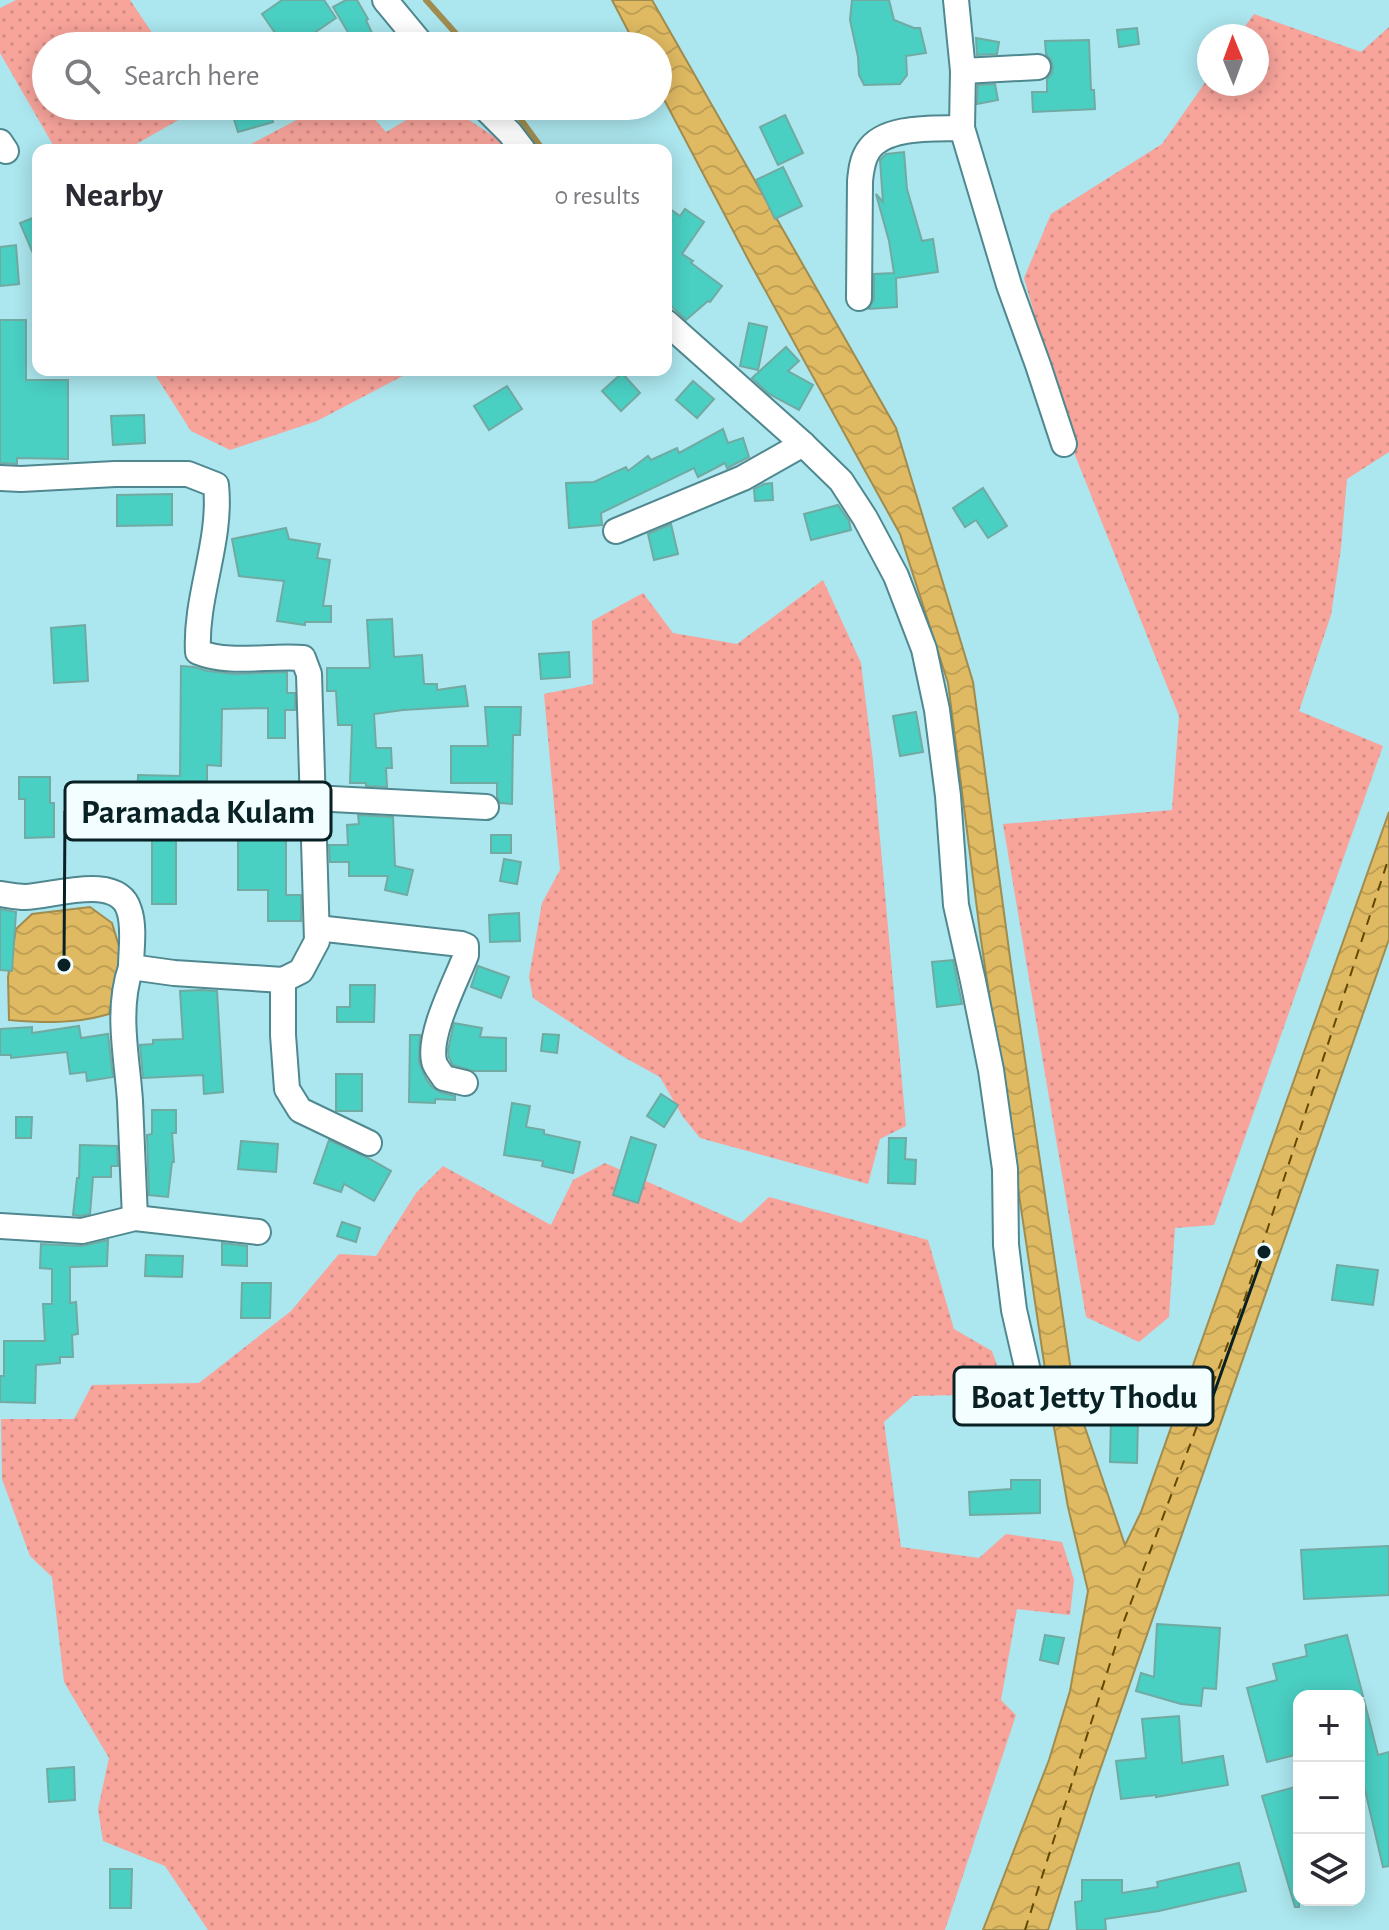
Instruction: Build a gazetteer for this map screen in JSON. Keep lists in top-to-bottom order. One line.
{"places":["Paramada Kulam","Boat Jetty Thodu"],"north":"top","page":{"search":"Search here","heading":["Nearby","0 results"],"map_buttons":["+","−"]}}
